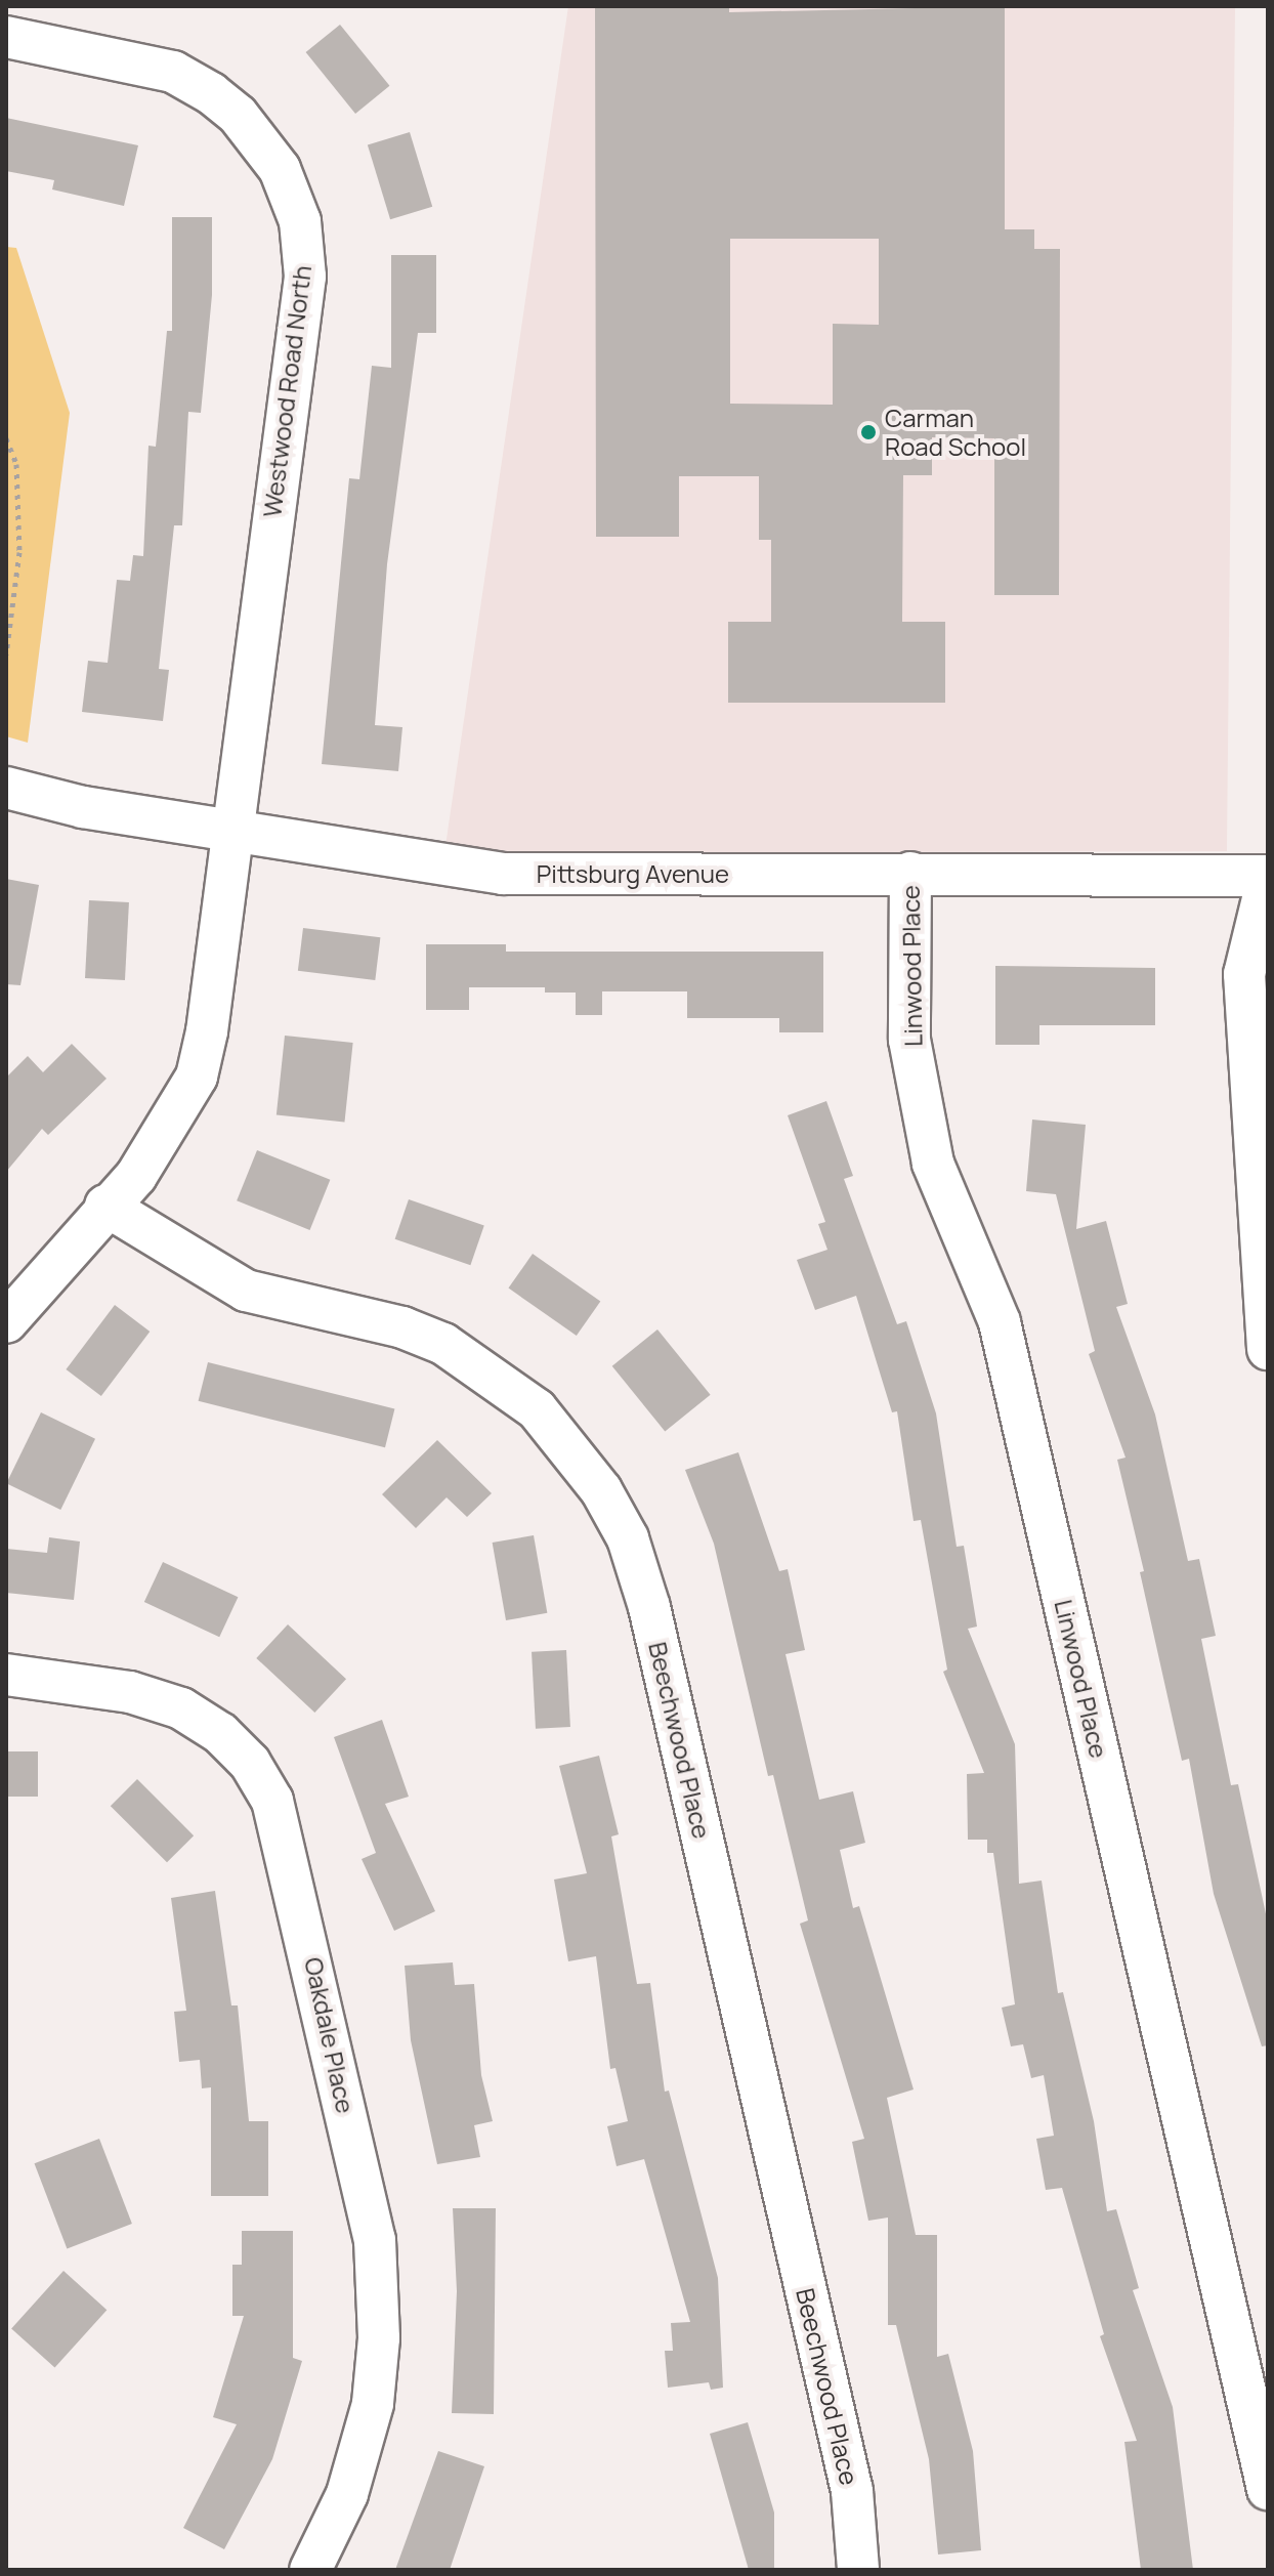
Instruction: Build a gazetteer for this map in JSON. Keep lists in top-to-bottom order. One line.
{"streets":{"street":["Westwood Road North","Pittsburg Avenue","Linwood Place","Beechwood Place","Oakdale Place"]},"crossings":[["Westwood Road North","Pittsburg Avenue"],["Westwood Road North","Beechwood Place"],["Pittsburg Avenue","Linwood Place"]],"places":["Carman Road School"]}
